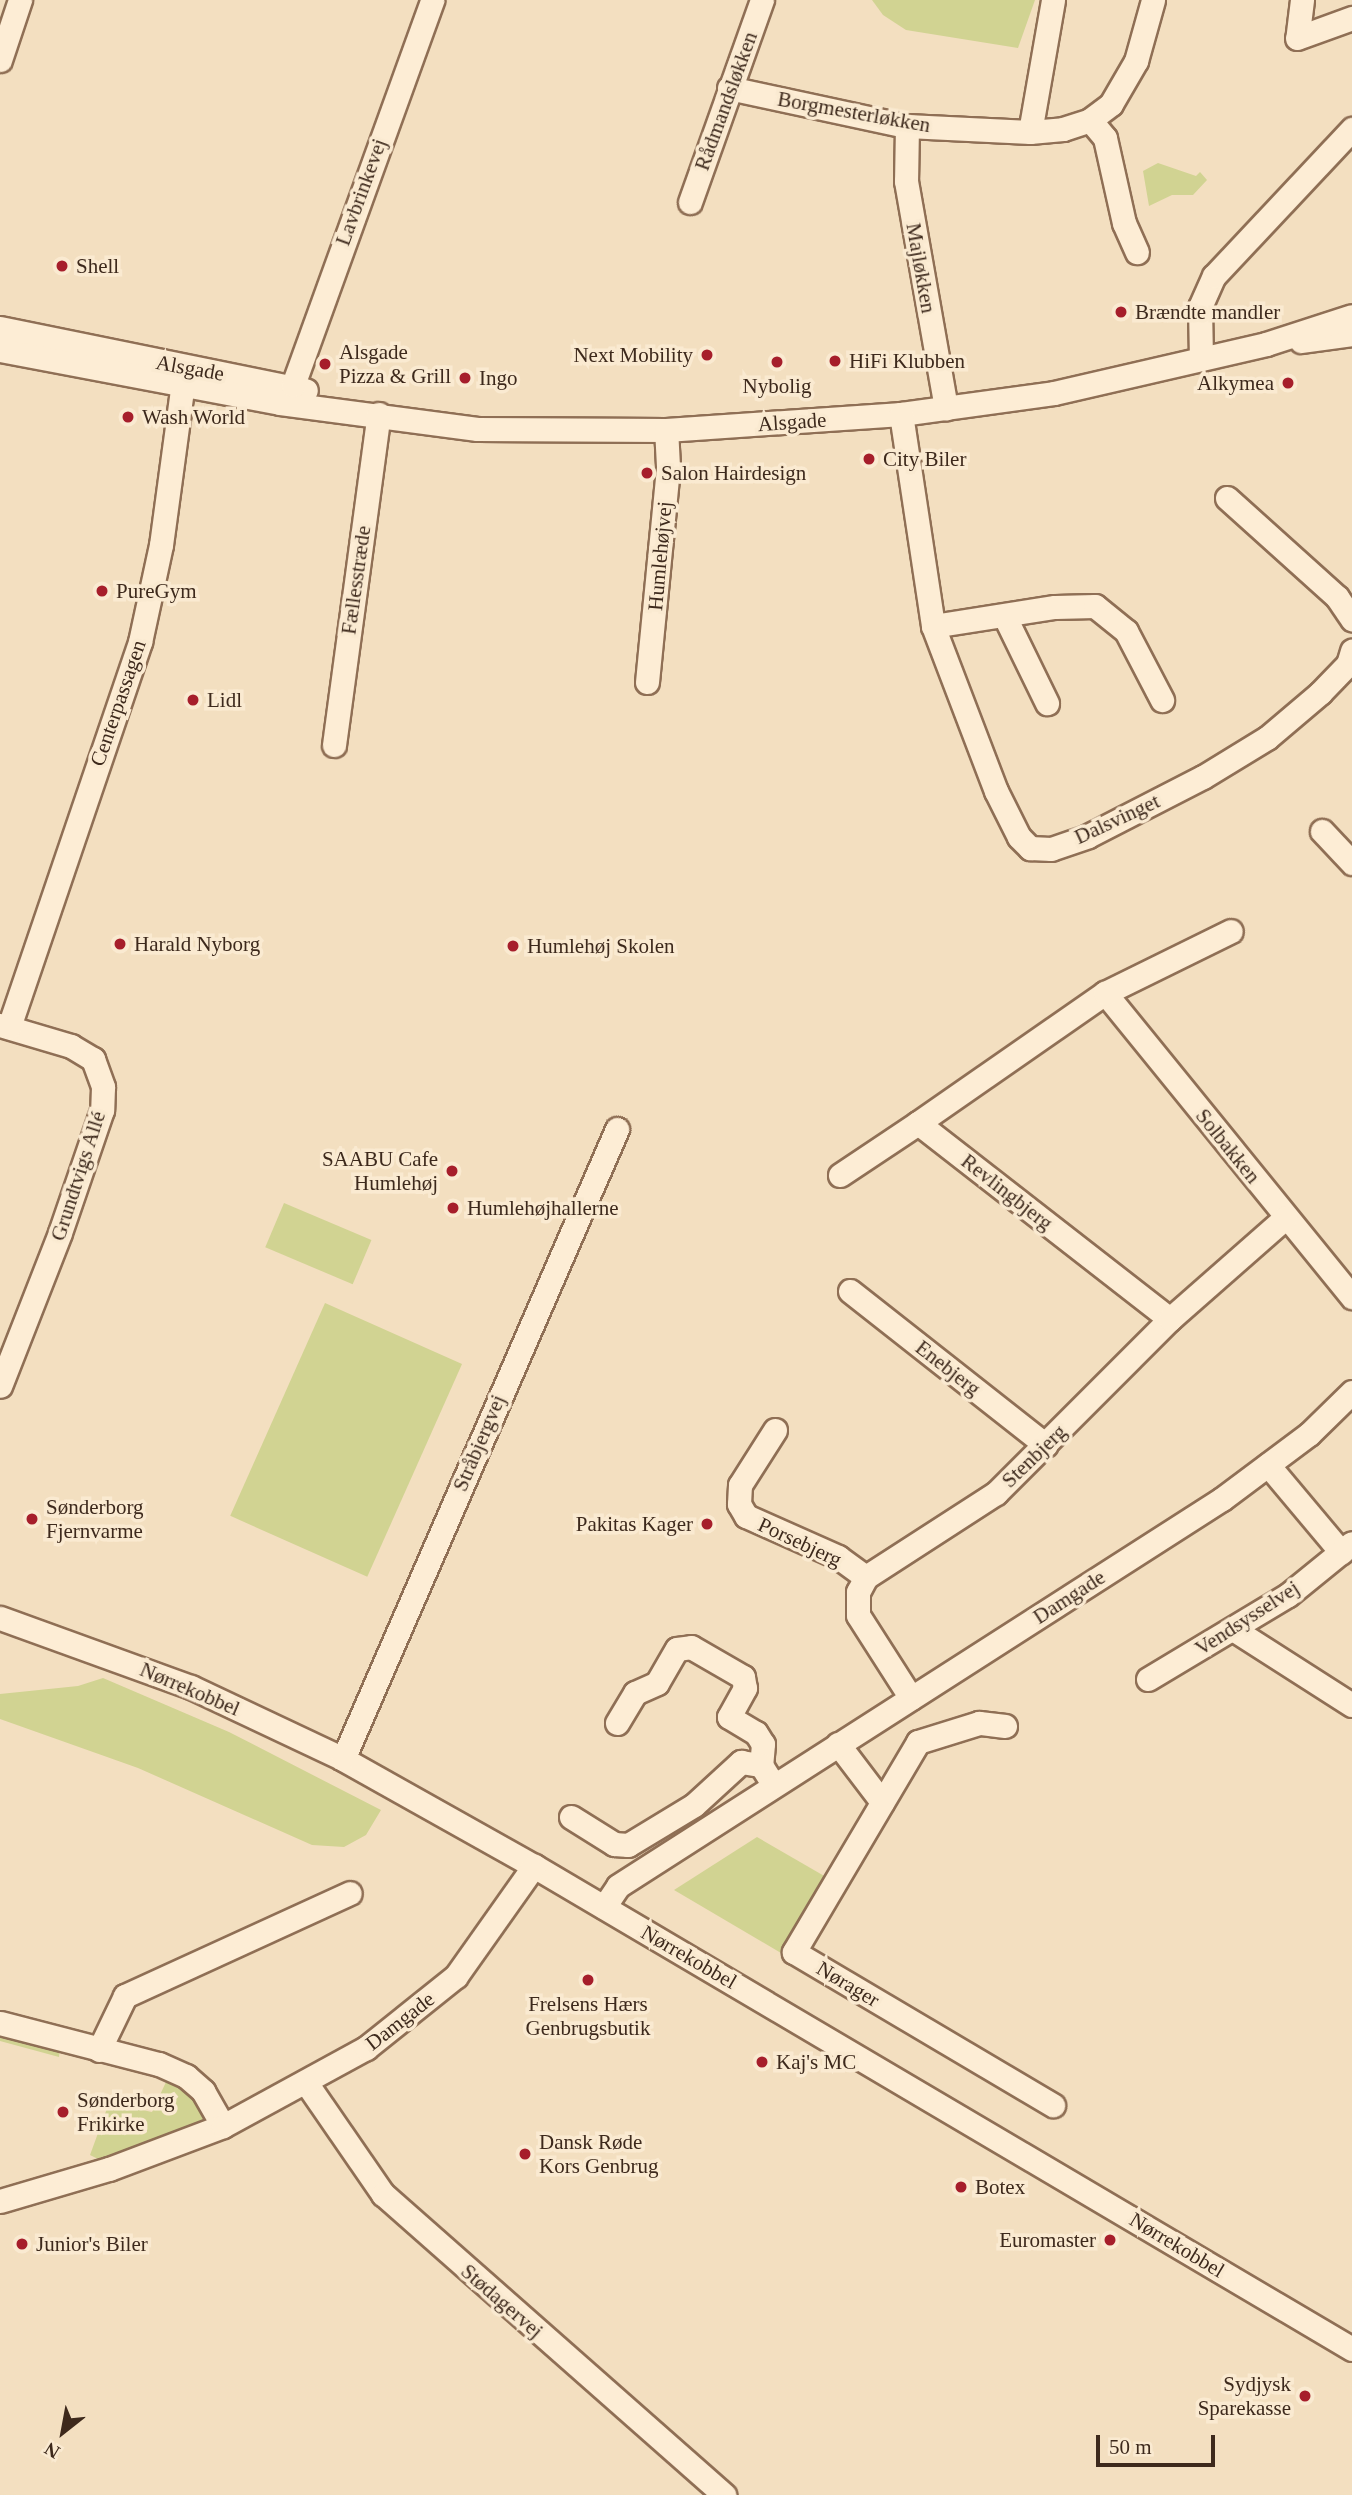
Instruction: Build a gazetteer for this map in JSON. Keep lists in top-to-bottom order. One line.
{"streets":{"street":["Rådmandsløkken","Borgmesterløkken","Lavbrinkevej","Majløkken","Alsgade","Humlehøjvej","Fællesstræde","Centerpassagen","Dalsvinget","Solbakken","Grundtvigs Allé","Revlingbjerg","Enebjerg","Stråbjergvej","Stenbjerg","Porsebjerg","Damgade","Vendsysselvej","Nørrekobbel","Nørager","Stødagervej"]},"crossings":[["Rådmandsløkken","Borgmesterløkken"],["Borgmesterløkken","Majløkken"],["Lavbrinkevej","Alsgade"],["Majløkken","Alsgade"],["Alsgade","Humlehøjvej"],["Alsgade","Fællesstræde"],["Alsgade","Centerpassagen"],["Alsgade","Dalsvinget"],["Centerpassagen","Grundtvigs Allé"],["Solbakken","Stenbjerg"],["Revlingbjerg","Stenbjerg"],["Enebjerg","Stenbjerg"],["Stråbjergvej","Nørrekobbel"],["Stenbjerg","Porsebjerg"],["Damgade","Vendsysselvej"],["Damgade","Nørrekobbel"],["Damgade","Stødagervej"]],"places":["Shell","Brændte mandler","Next Mobility","HiFi Klubben","Nybolig","Alsgade Pizza & Grill","Ingo","Alkymea","Wash World","City Biler","Salon Hairdesign","PureGym","Lidl","Harald Nyborg","Humlehøj Skolen","SAABU Cafe Humlehøj","Humlehøjhallerne","Sønderborg Fjernvarme","Pakitas Kager","Frelsens Hærs Genbrugsbutik","Kaj's MC","Sønderborg Frikirke","Dansk Røde Kors Genbrug","Botex","Euromaster","Junior's Biler","Sydjysk Sparekasse"],"scale_bar":"50 m","north":"bottom left"}
